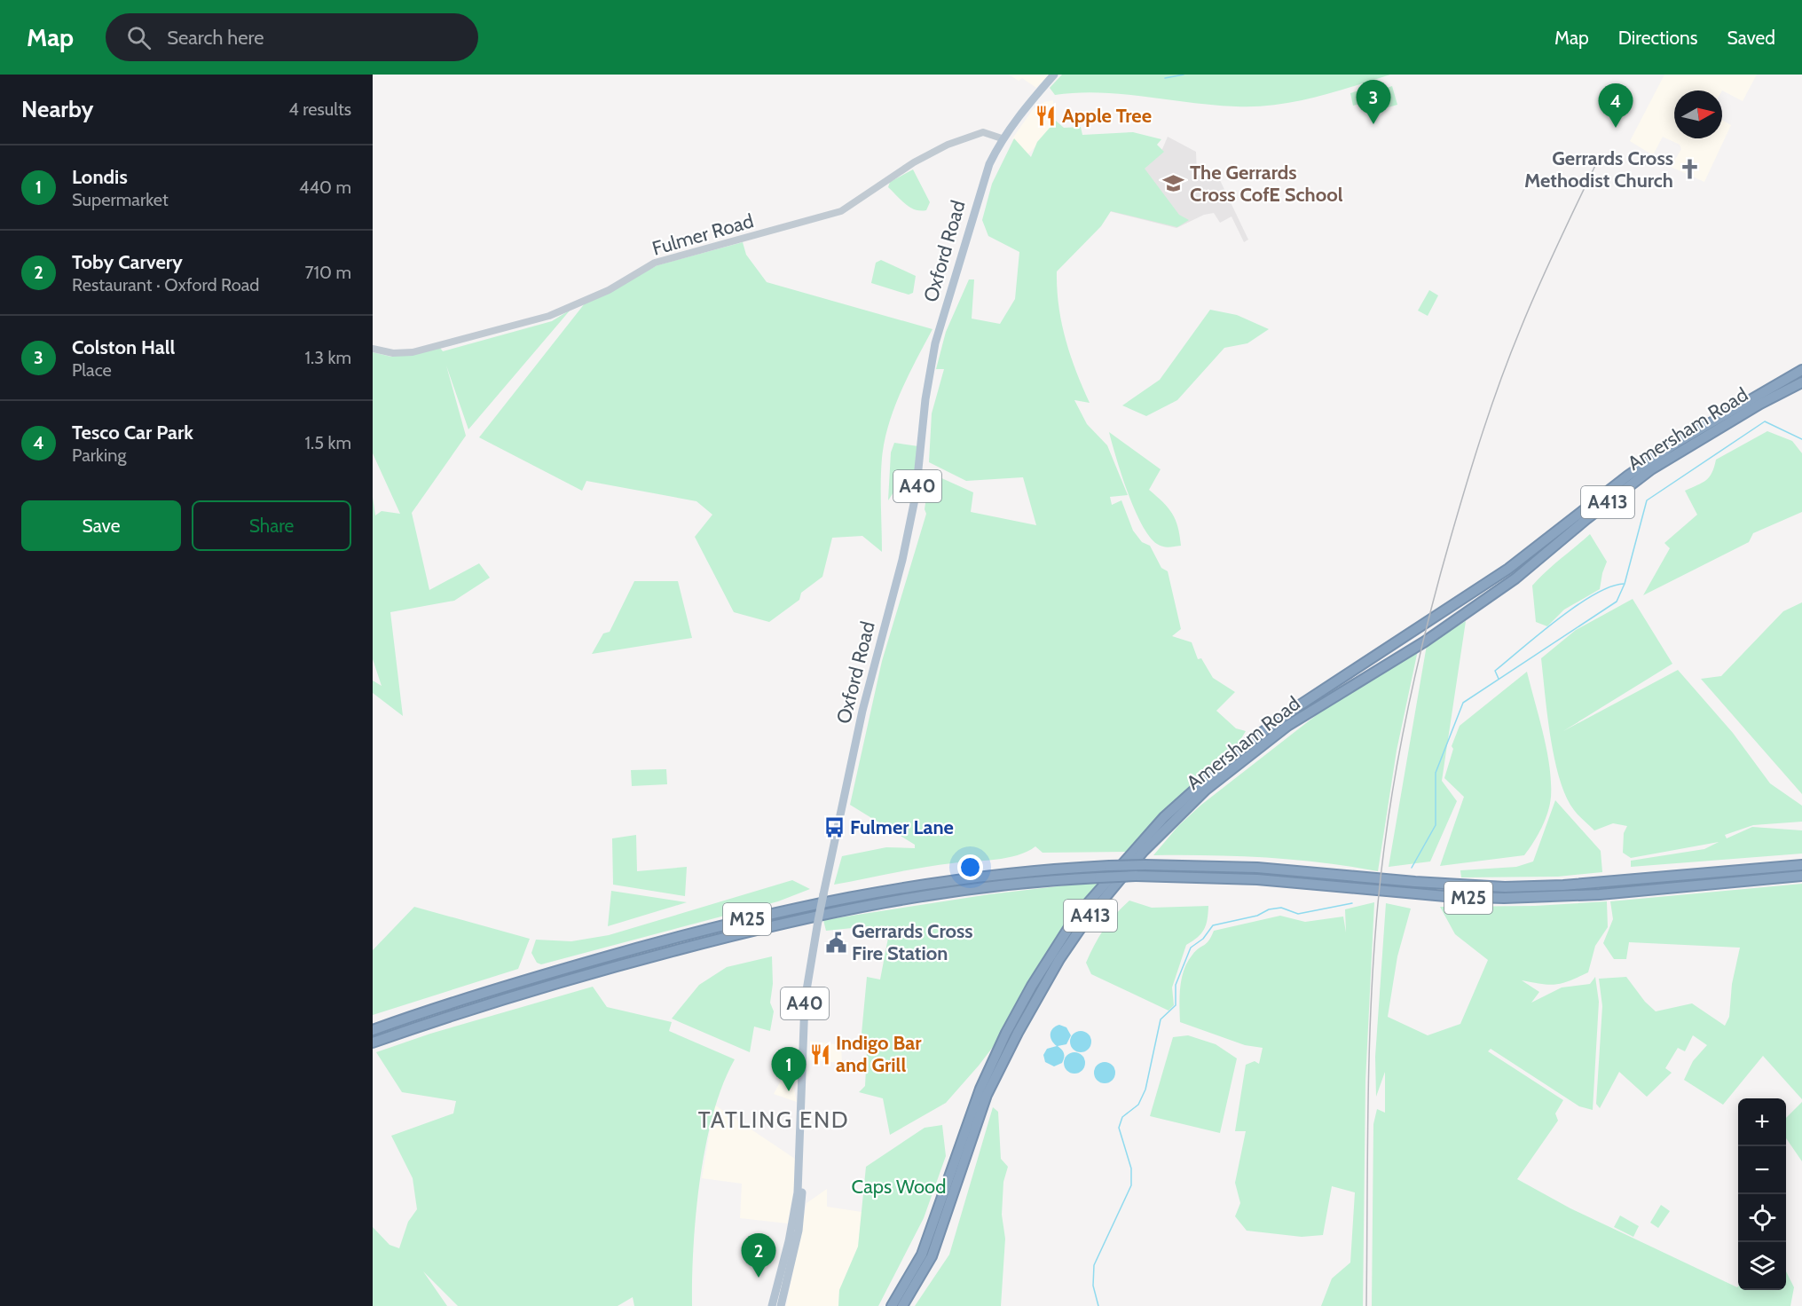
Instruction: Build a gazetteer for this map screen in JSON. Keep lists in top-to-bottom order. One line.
{"streets":{"highway":["Amersham Road","A413","M25"],"main road":["Oxford Road","A40"],"street":["Fulmer Road"]},"crossings":[["Fulmer Road","Oxford Road"],["Oxford Road","A40"]],"districts":["TATLING END"],"parks":["Caps Wood"],"places":{"restaurant":["Apple Tree","Indigo Bar and Grill"],"church":["Gerrards Cross Methodist Church"],"school or university":["The Gerrards Cross CofE School"],"bus stop":["Fulmer Lane"],"public building":["Gerrards Cross Fire Station"]},"north":"right","page":{"header":"Map","search":"Search here","nav":["Map","Directions","Saved"],"heading":["Nearby","4 results"],"pins":["3","4","1","2"],"list":[{"mark":"1","name":"Londis","note":"Supermarket","value":"440 m"},{"mark":"2","name":"Toby Carvery","note":"Restaurant · Oxford Road","value":"710 m"},{"mark":"3","name":"Colston Hall","note":"Place","value":"1.3 km"},{"mark":"4","name":"Tesco Car Park","note":"Parking","value":"1.5 km"}],"buttons":["Save","Share"],"map_buttons":["+","−"]}}
